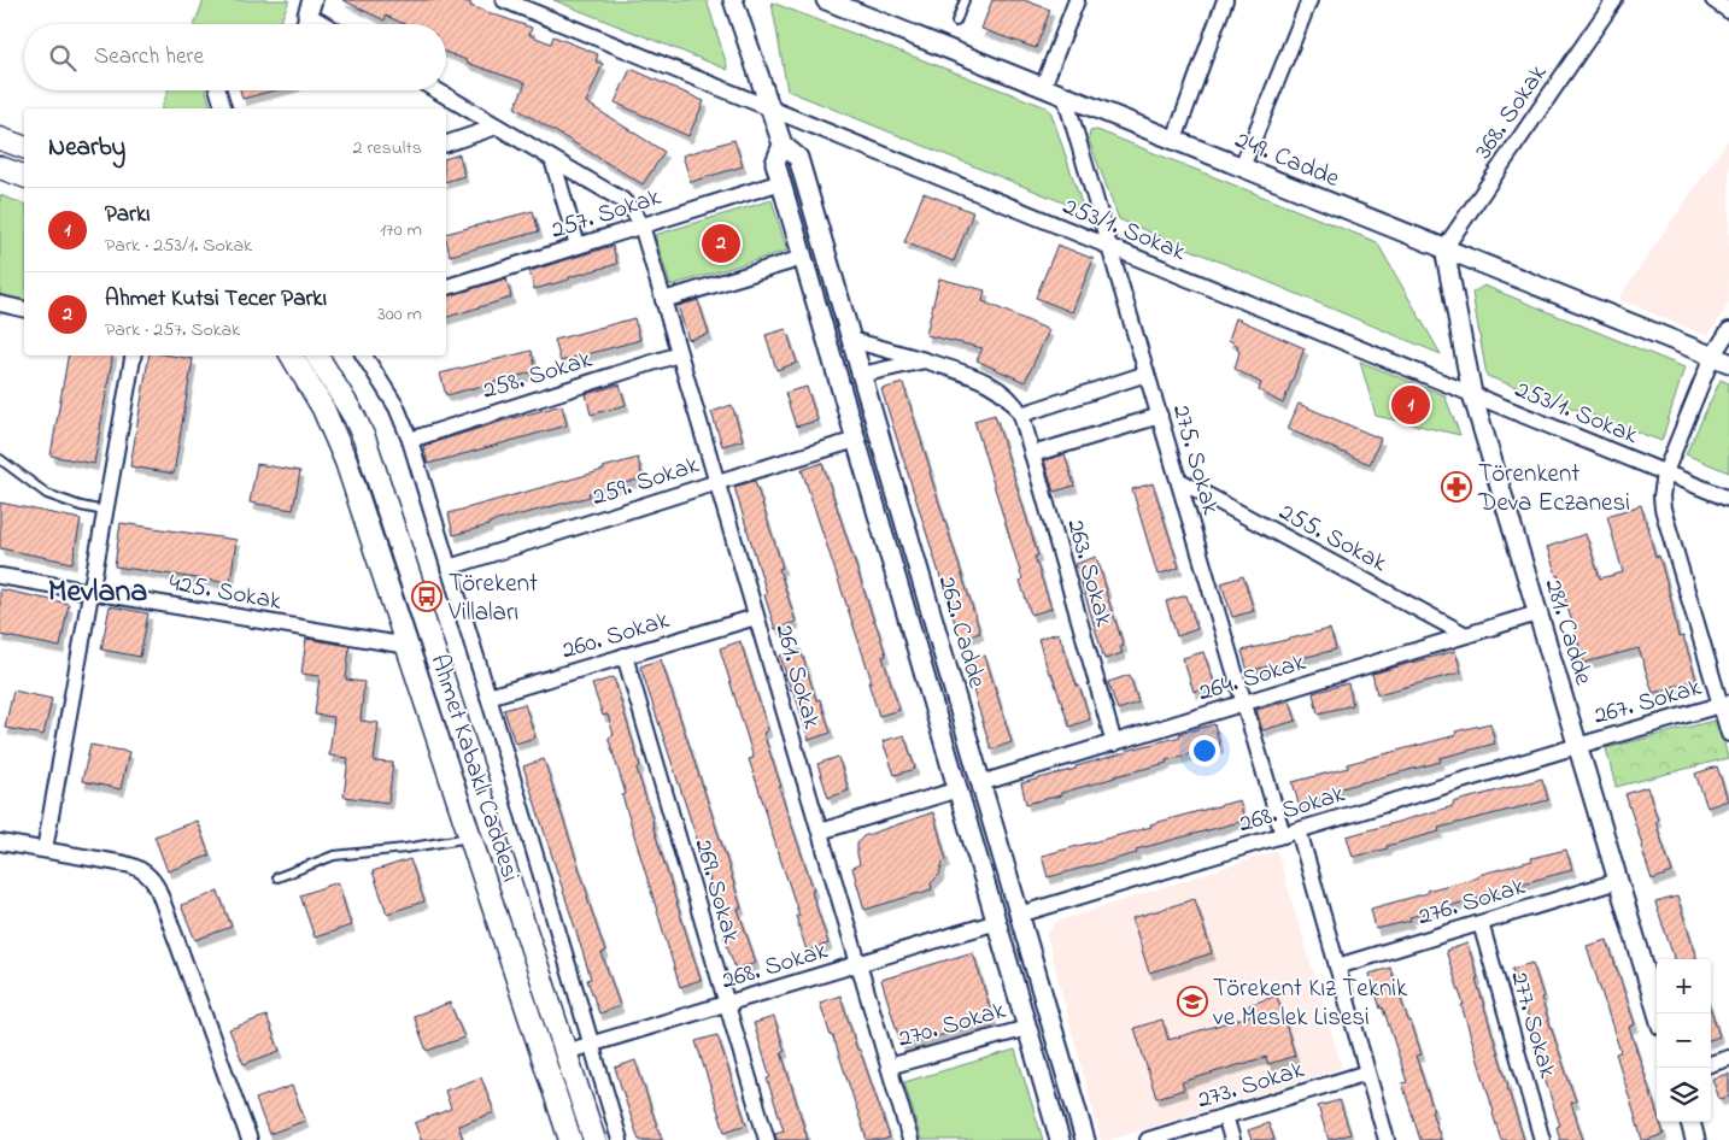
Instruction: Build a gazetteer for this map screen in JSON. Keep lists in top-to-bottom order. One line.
{"streets":{"main road":["Ahmet Kabaklı Caddesi"],"street":["368. Sokak","249. Cadde","257. Sokak","253/1. Sokak","258. Sokak","275. Sokak","259. Sokak","255. Sokak","263. Sokak","425. Sokak","262. Cadde","281. Cadde","260. Sokak","261. Sokak","264. Sokak","267. Sokak","268. Sokak","269. Sokak","276. Sokak","270. Sokak","277. Sokak","273. Sokak"]},"crossings":[["368. Sokak","249. Cadde"],["368. Sokak","281. Cadde"],["249. Cadde","275. Sokak"],["249. Cadde","281. Cadde"],["257. Sokak","262. Cadde"],["257. Sokak","261. Sokak"],["253/1. Sokak","275. Sokak"],["253/1. Sokak","262. Cadde"],["253/1. Sokak","281. Cadde"],["258. Sokak","261. Sokak"],["275. Sokak","255. Sokak"],["275. Sokak","264. Sokak"],["275. Sokak","268. Sokak"],["259. Sokak","262. Cadde"],["259. Sokak","261. Sokak"],["255. Sokak","264. Sokak"],["263. Sokak","264. Sokak"],["425. Sokak","Ahmet Kabaklı Caddesi"],["262. Cadde","264. Sokak"],["262. Cadde","268. Sokak"],["262. Cadde","270. Sokak"],["281. Cadde","264. Sokak"],["281. Cadde","267. Sokak"],["281. Cadde","268. Sokak"],["281. Cadde","276. Sokak"],["260. Sokak","261. Sokak"],["260. Sokak","269. Sokak"],["261. Sokak","268. Sokak"],["261. Sokak","270. Sokak"],["267. Sokak","268. Sokak"],["Ahmet Kabaklı Caddesi","268. Sokak"],["268. Sokak","269. Sokak"],["276. Sokak","277. Sokak"]],"districts":["Mevlana"],"places":{"pharmacy":["Törenkent Deva Eczanesi"],"bus stop":["Törekent Villaları"],"school or university":["Törekent Kız Teknik ve Meslek Lisesi"]},"page":{"search":"Search here","heading":["Nearby","2 results"],"list":[{"mark":"1","name":"Parkı","note":"Park · 253/1. Sokak","value":"170 m"},{"mark":"2","name":"Ahmet Kutsi Tecer Parkı","note":"Park · 257. Sokak","value":"300 m"}],"pins":["2","1"],"map_buttons":["+","−"]}}
